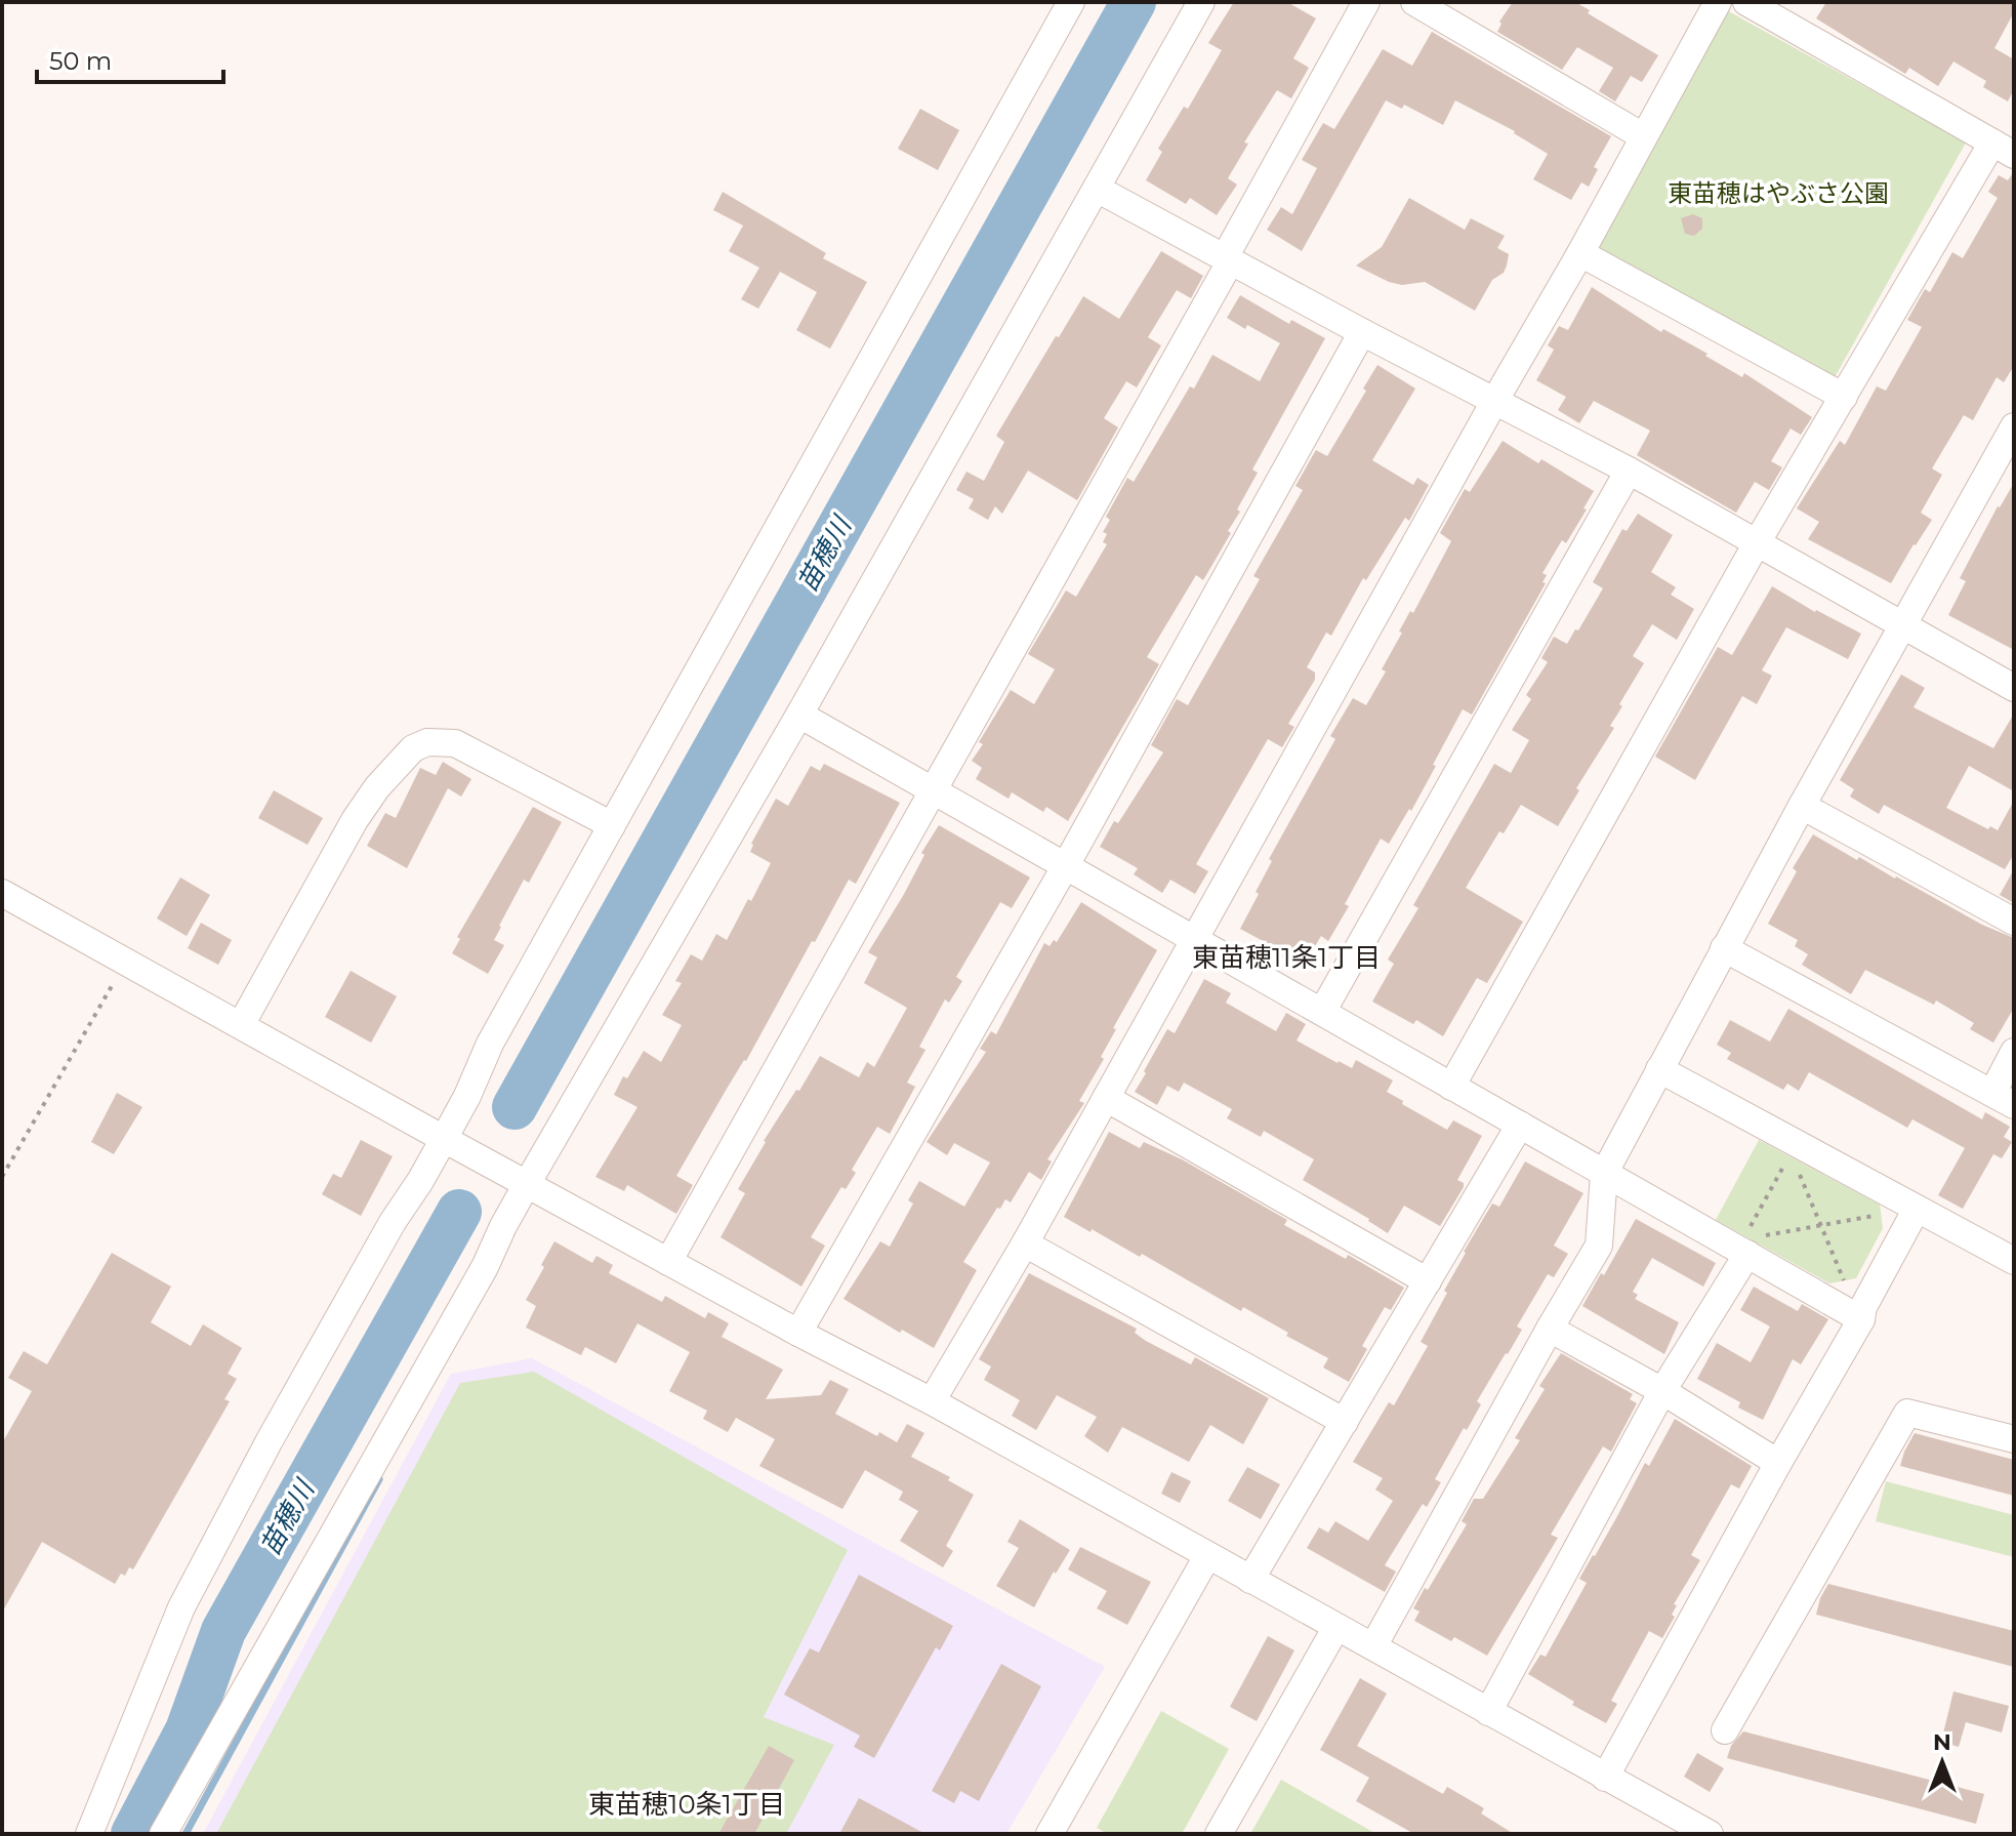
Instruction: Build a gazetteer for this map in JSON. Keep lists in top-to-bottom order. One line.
{"districts":["東苗穂11条1丁目","東苗穂10条1丁目"],"water":["苗穂川"],"parks":["東苗穂はやぶさ公園"],"scale_bar":"50 m","north":"top"}
